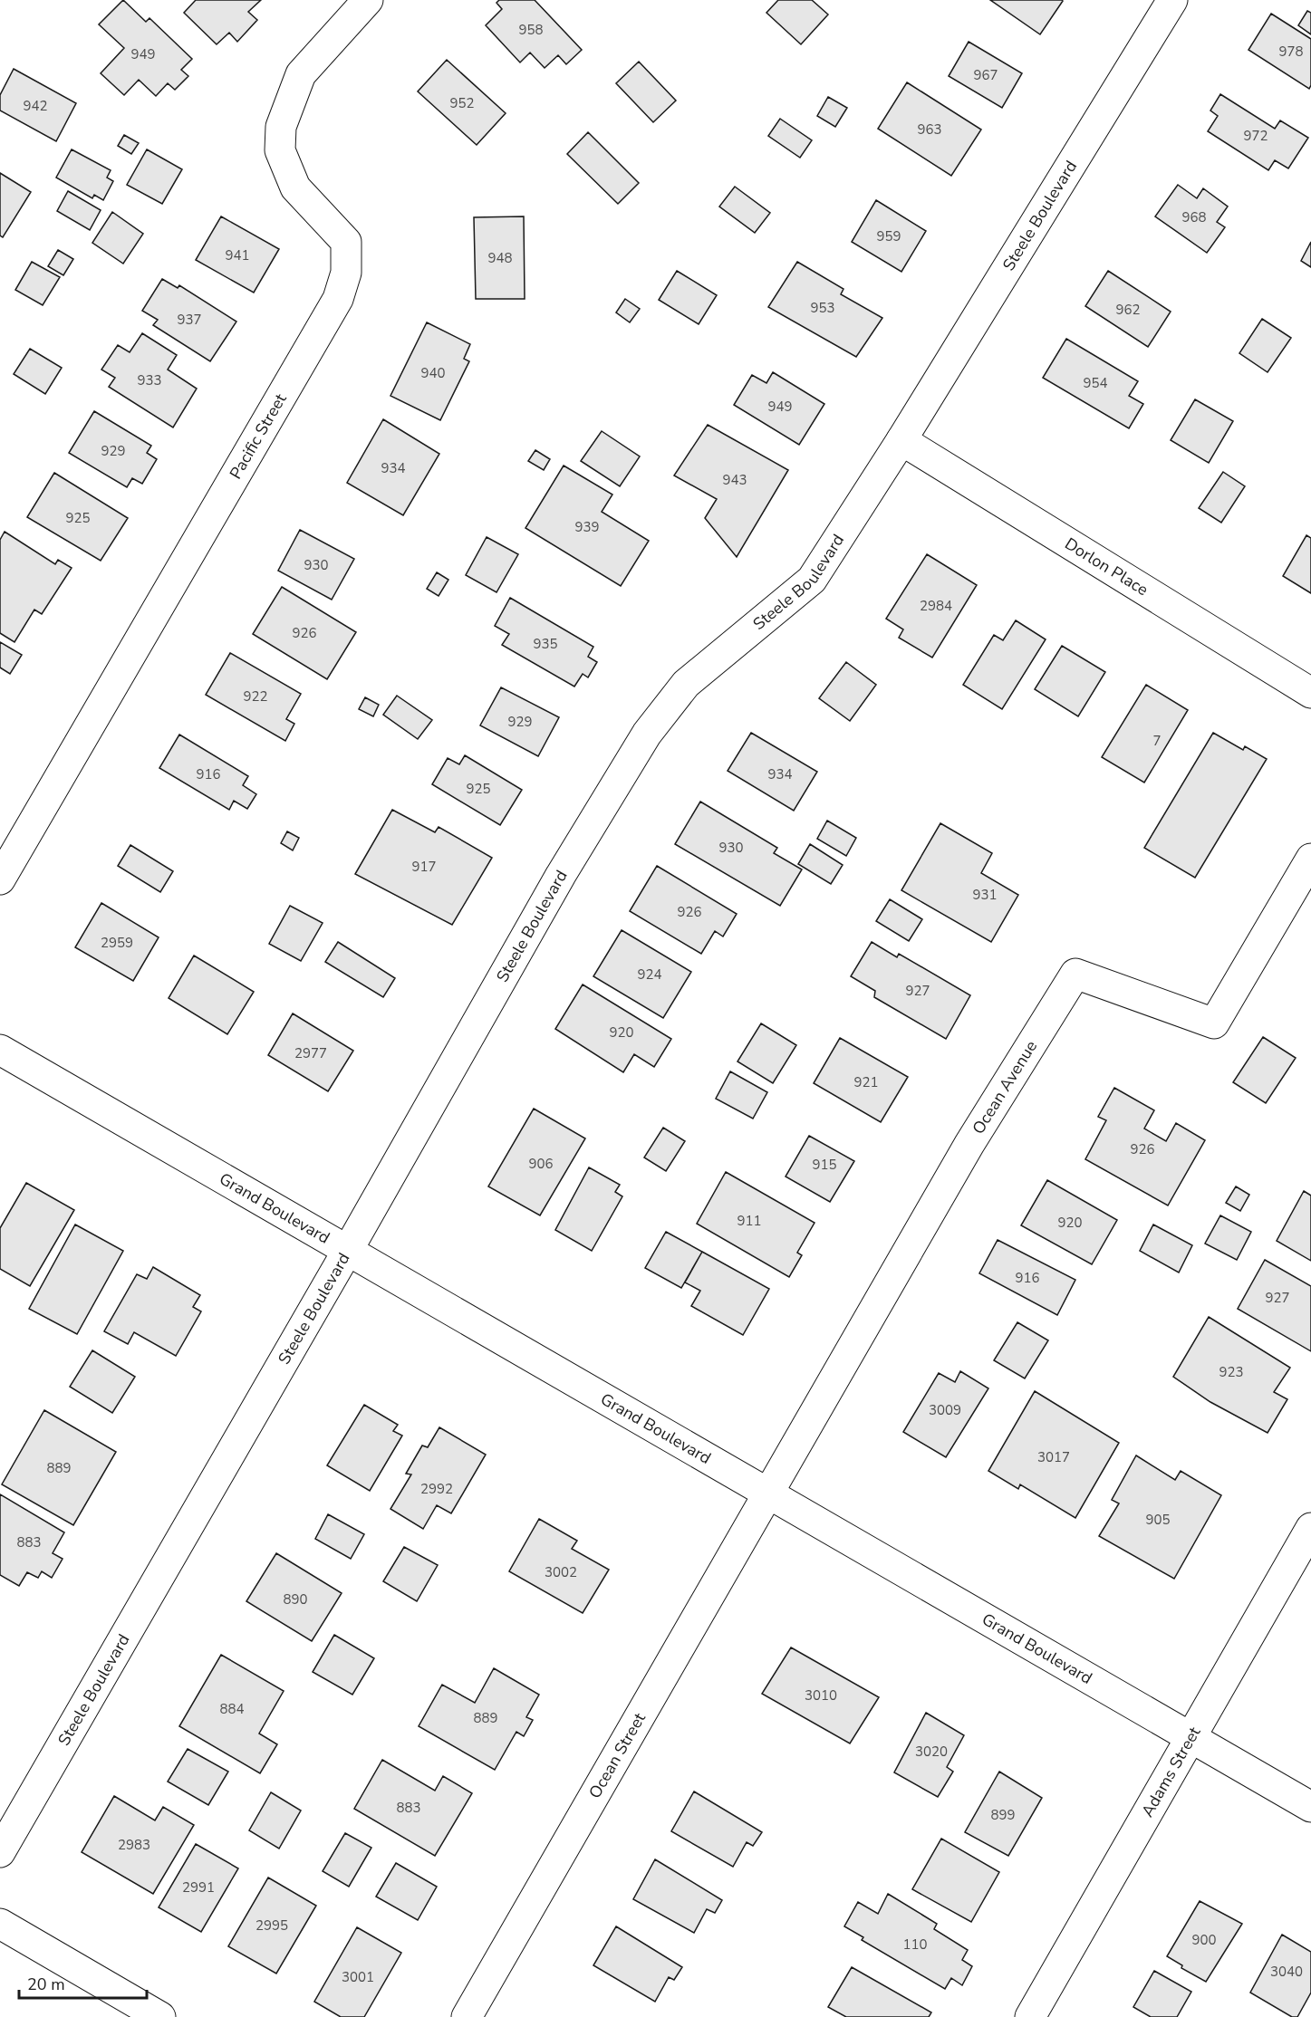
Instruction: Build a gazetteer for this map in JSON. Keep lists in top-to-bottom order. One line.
{"streets":{"street":["Steele Boulevard","Pacific Street","Dorlon Place","Ocean Avenue","Grand Boulevard","Ocean Street","Adams Street"]},"crossings":[["Steele Boulevard","Dorlon Place"],["Steele Boulevard","Grand Boulevard"],["Ocean Avenue","Grand Boulevard"],["Ocean Avenue","Ocean Street"],["Grand Boulevard","Ocean Street"],["Grand Boulevard","Adams Street"]],"house_numbers":["958","978","949","967","952","942","963","972","968","959","941","948","953","962","937","940","933","954","949","929","934","943","925","939","930","2984","926","935","922","929","7","916","934","925","930","917","931","926","2959","924","927","920","2977","921","926","906","915","911","920","916","927","923","3009","3017","889","2992","905","883","3002","890","3010","884","889","3020","883","899","2983","2991","2995","900","110","3040","3001"],"scale_bar":"20 m"}
